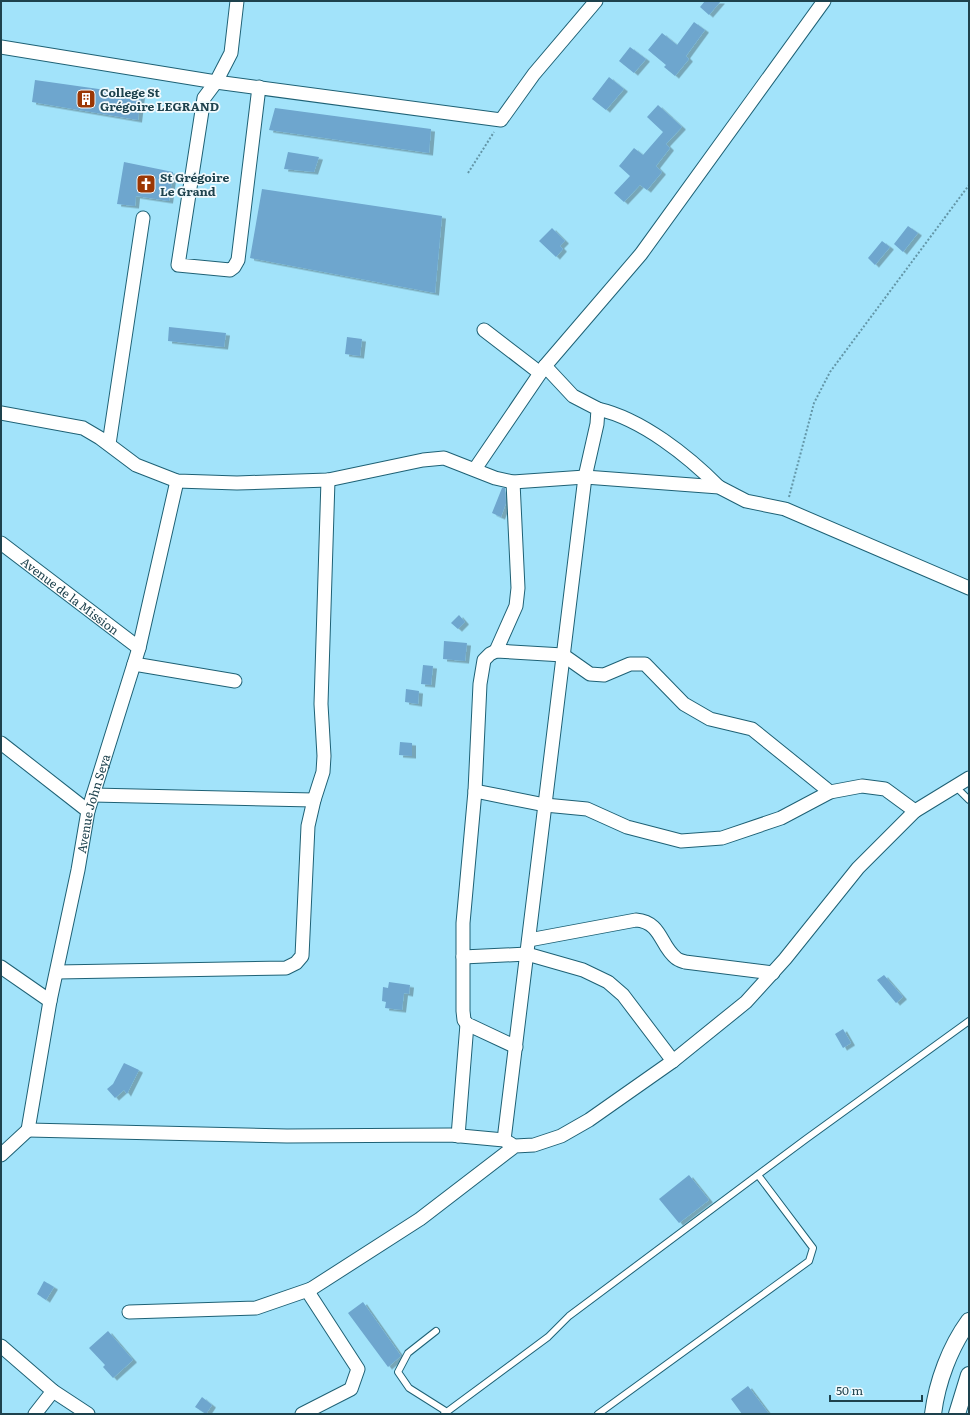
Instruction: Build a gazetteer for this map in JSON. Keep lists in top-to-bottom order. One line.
{"streets":{"street":["Avenue de la Mission","Avenue John Seya"]},"crossings":[["Avenue de la Mission","Avenue John Seya"]],"places":{"building":["College St Grégoire LEGRAND"],"church":["St Grégoire Le Grand"]},"scale_bar":"50 m"}
